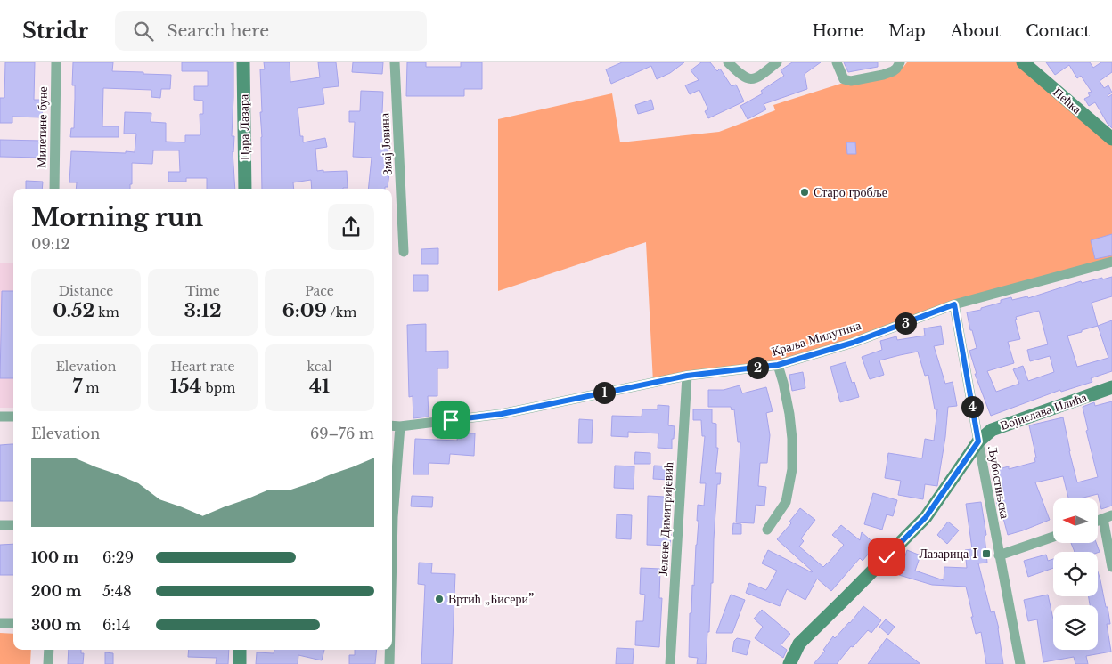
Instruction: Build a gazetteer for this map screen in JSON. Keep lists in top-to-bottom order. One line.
{"streets":{"street":["Пећка","Милетине буне","Цара Лазара","Змај Јовина","Краља Милутина","Војислава Илића","Љубостињска","Јелене Димитријевић"]},"crossings":[["Краља Милутина","Љубостињска"],["Краља Милутина","Јелене Димитријевић"],["Војислава Илића","Љубостињска"]],"places":{"other":["Старо гробље","Вртић „Бисери”"],"transit":["Лазарица I"]},"north":"left","page":{"header":"Stridr","search":"Search here","nav":["Home","Map","About","Contact"],"heading":["Morning run","09:12"],"stats":[["Distance","0.52 km"],["Time","3:12"],["Pace","6:09 /km"],["Elevation","7 m"],["Heart rate","154 bpm"],["kcal","41"]],"pins":["3","2","1","4"],"chart":["Elevation","69–76 m"],"list":[{"name":"100 m","note":"6:29"},{"name":"200 m","note":"5:48"},{"name":"300 m","note":"6:14"}]}}
